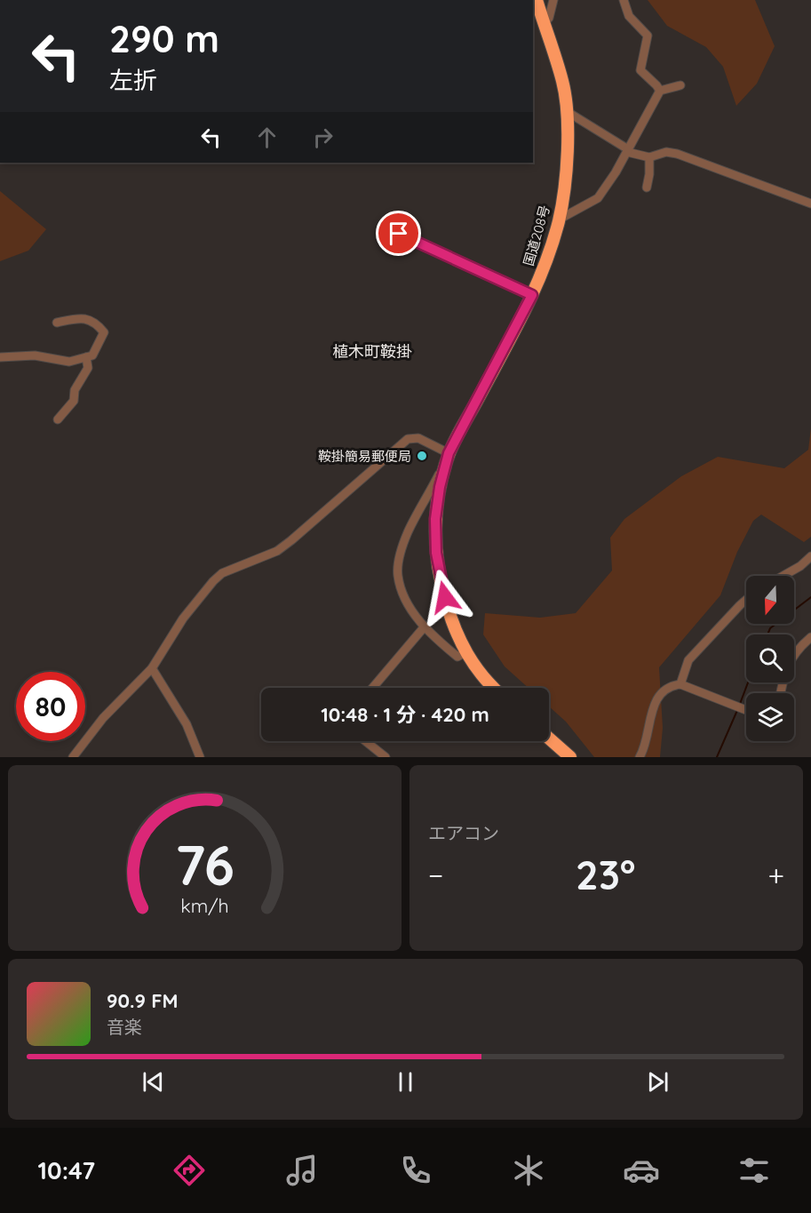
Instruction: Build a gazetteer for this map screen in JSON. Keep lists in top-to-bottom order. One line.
{"streets":{"highway":["国道208号"]},"districts":["植木町鞍掛"],"places":["鞍掛簡易郵便局"],"north":"bottom","page":{"turn":["290 m","左折"],"limit":"80","trip":"10:48 · 1 分 · 420 m","tile":"エアコン","heat":["−","23°","+"],"song":["90.9 FM","音楽"],"tabs":"10:47","gauge":["76","km/h"]}}
